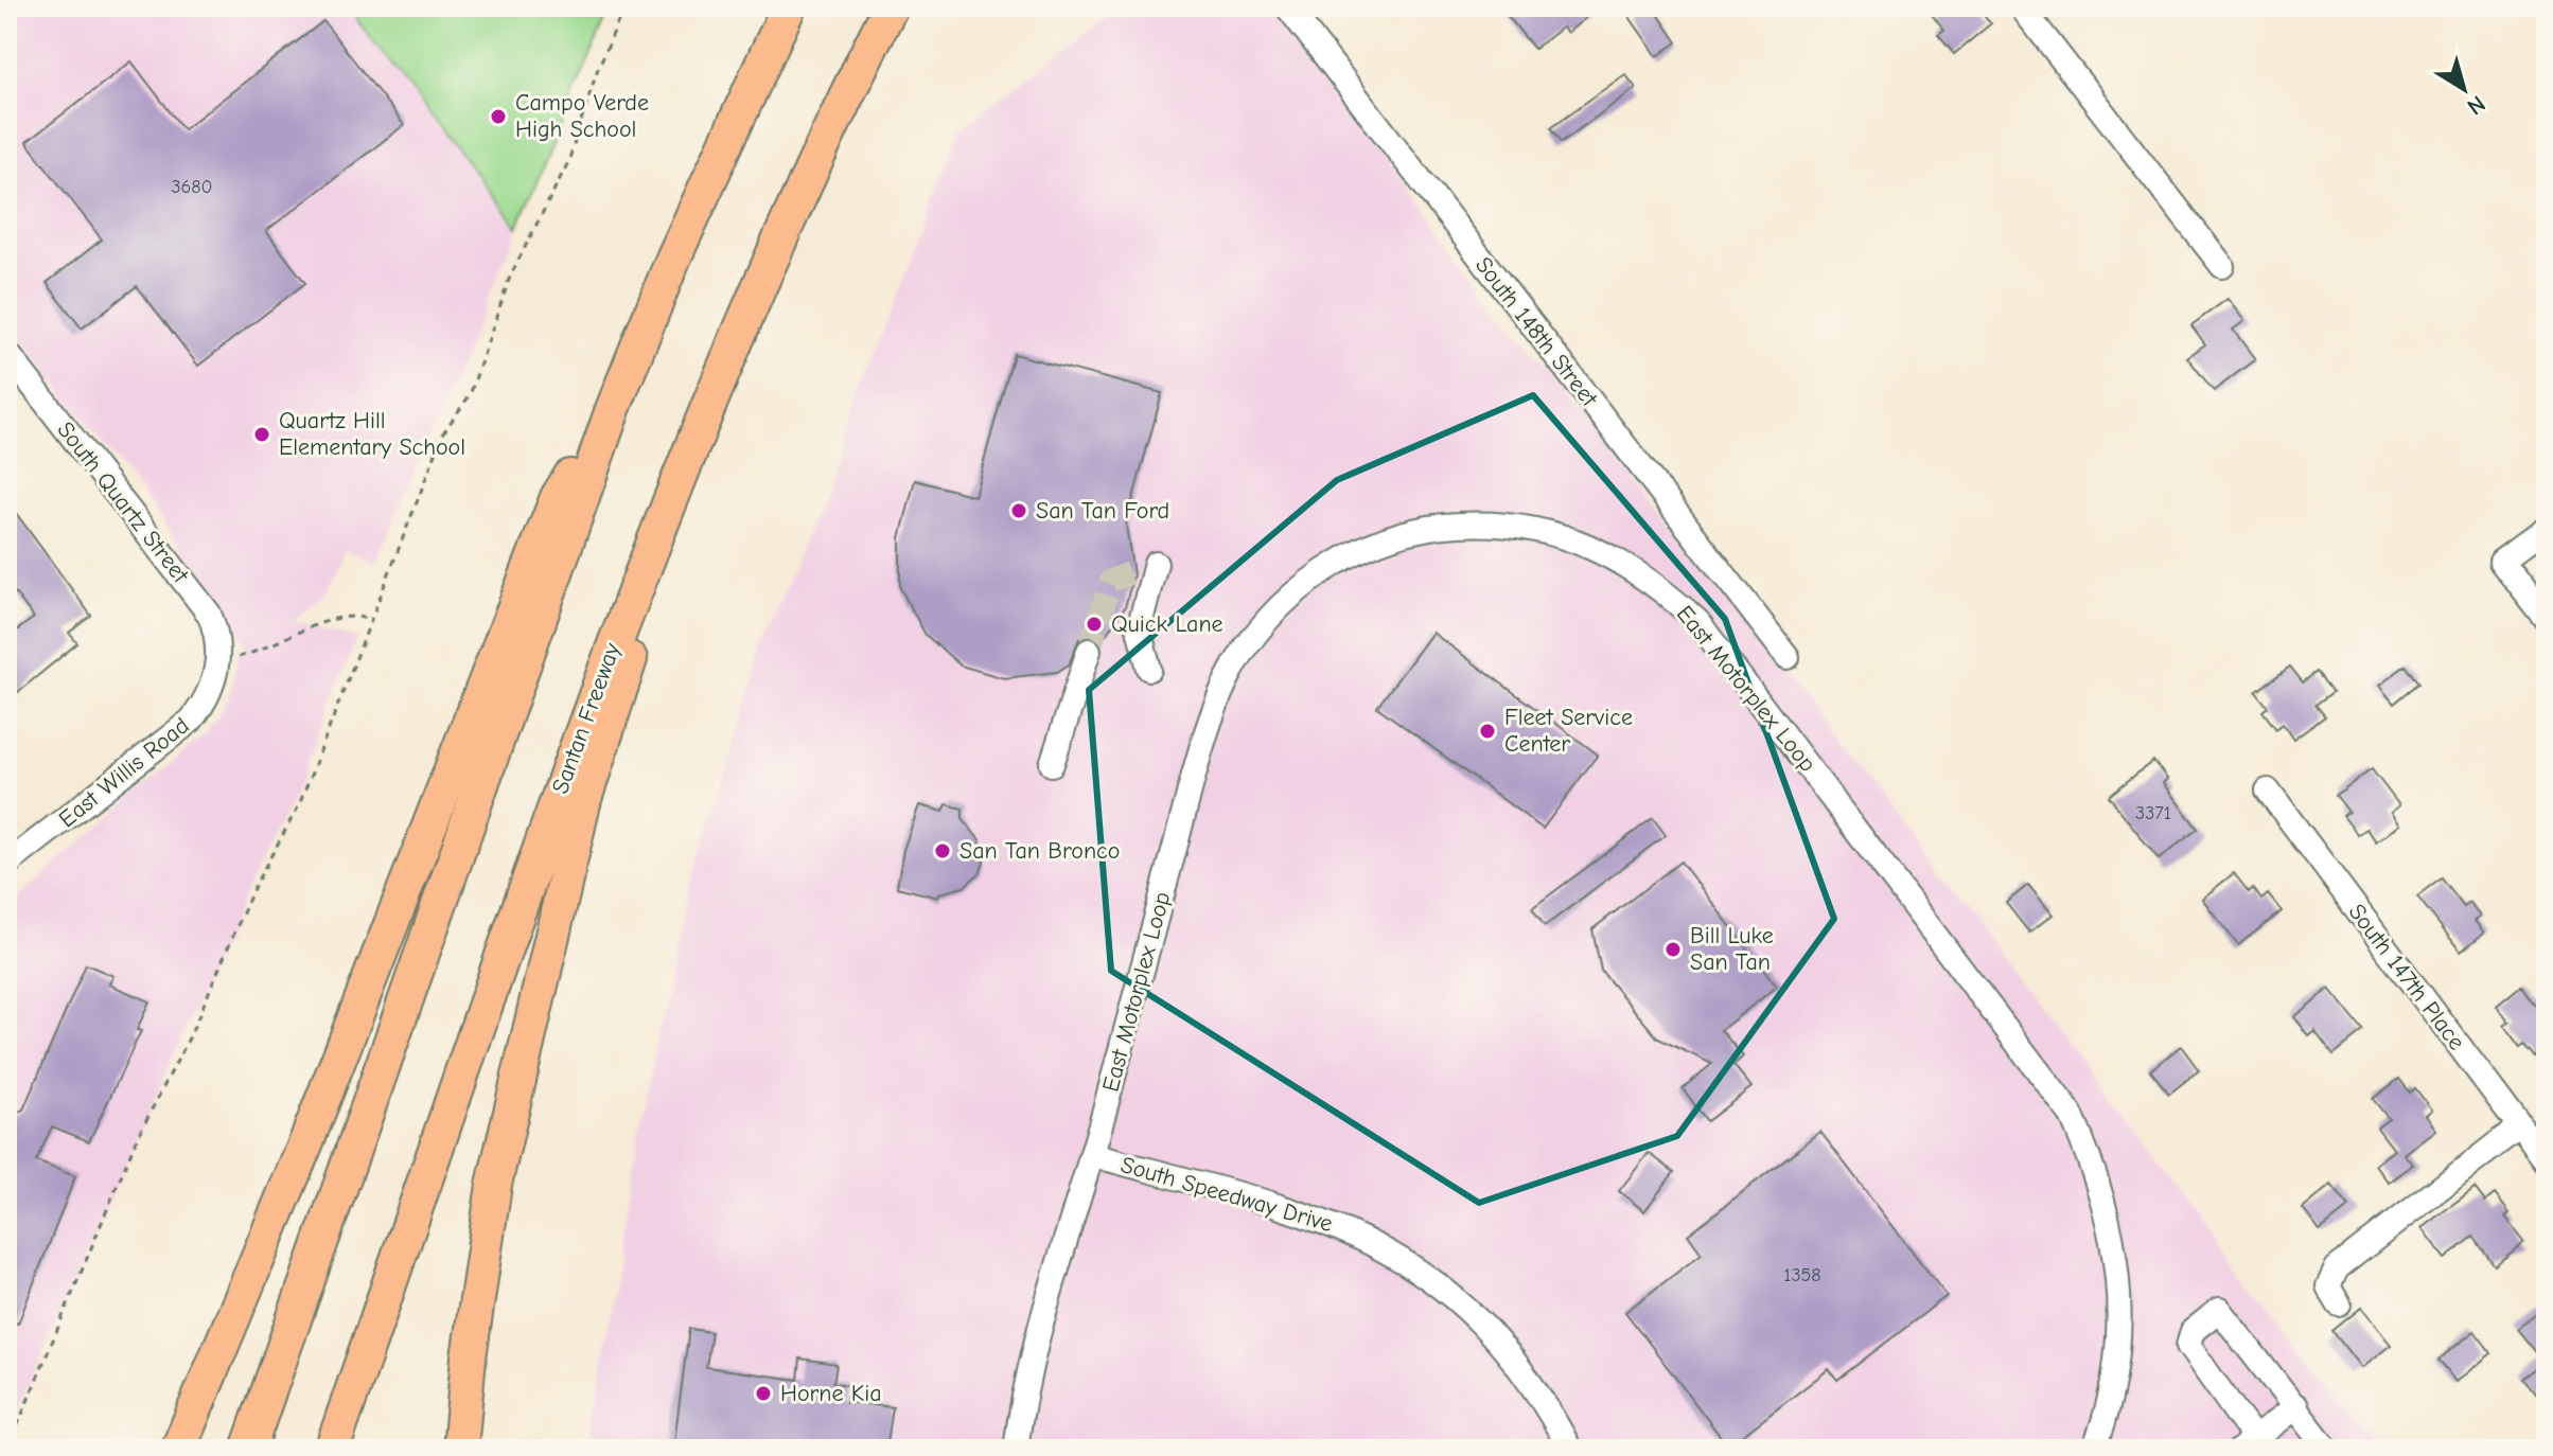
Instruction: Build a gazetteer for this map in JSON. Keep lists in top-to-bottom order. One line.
{"streets":{"highway":["Santan Freeway"],"street":["South 148th Street","South Quartz Street","East Motorplex Loop","East Willis Road","South 147th Place","South Speedway Drive"]},"crossings":[["South Quartz Street","East Willis Road"],["East Motorplex Loop","South Speedway Drive"]],"places":["Campo Verde High School","Quartz Hill Elementary School","San Tan Ford","Quick Lane","Fleet Service Center","San Tan Bronco","Bill Luke San Tan","Horne Kia"],"house_numbers":["3680","3371","1358"],"north":"bottom right"}
